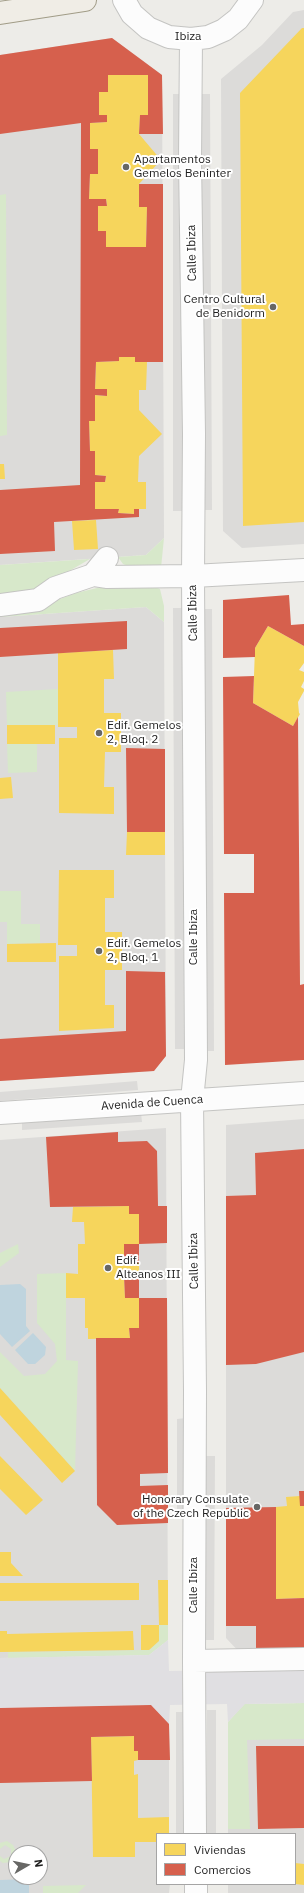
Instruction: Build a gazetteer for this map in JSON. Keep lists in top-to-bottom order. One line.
{"streets":{"street":["Ibiza","Calle Ibiza","Avenida de Cuenca"]},"crossings":[["Ibiza","Calle Ibiza"],["Calle Ibiza","Avenida de Cuenca"]],"places":["Apartamentos Gemelos Beninter","Centro Cultural de Benidorm","Edif. Gemelos 2, Bloq. 2","Edif. Gemelos 2, Bloq. 1","Edif. Alteanos III","Honorary Consulate of the Czech Republic"],"legend":["Viviendas","Comercios"],"north":"right"}
